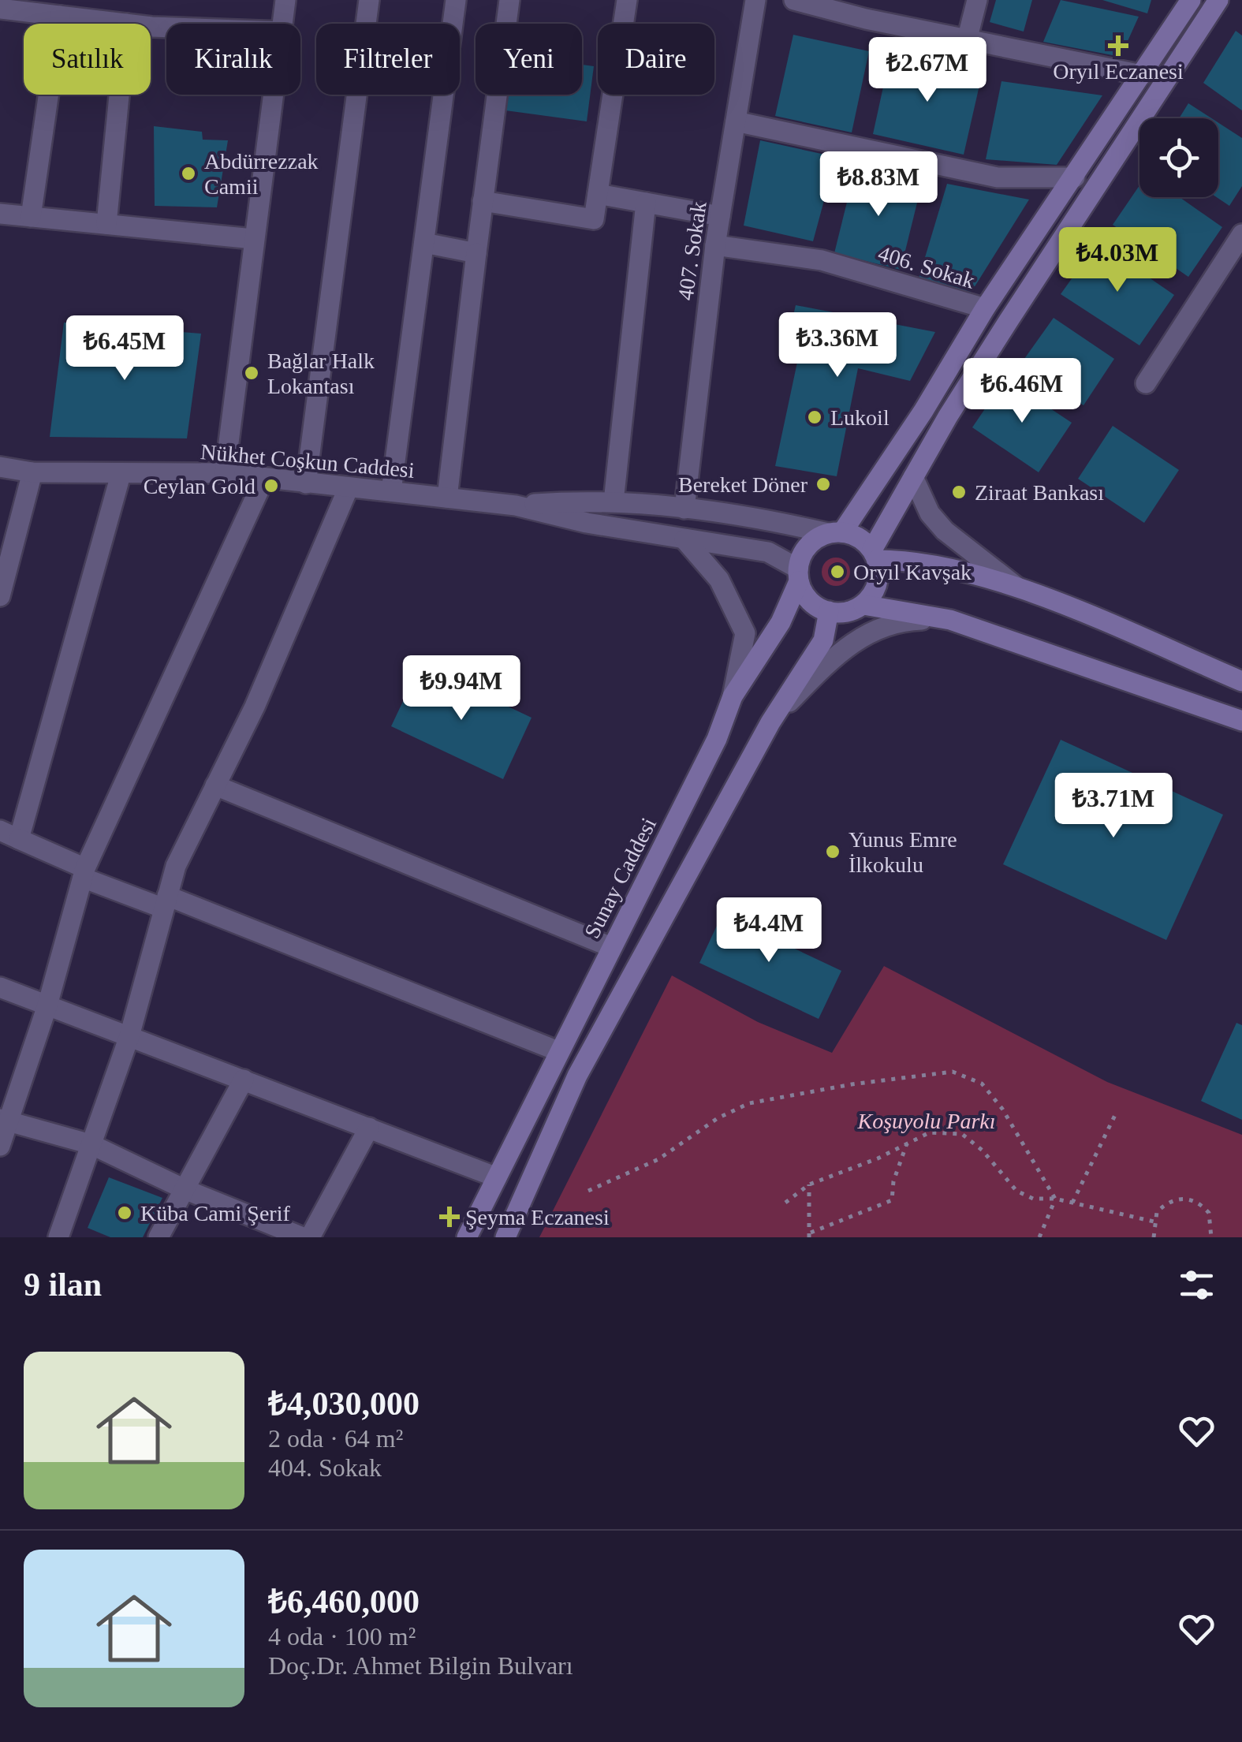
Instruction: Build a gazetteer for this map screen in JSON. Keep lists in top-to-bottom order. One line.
{"streets":{"main road":["Sunay Caddesi"],"street":["407. Sokak","406. Sokak","Nükhet Coşkun Caddesi"]},"crossings":[["407. Sokak","406. Sokak"]],"parks":["Koşuyolu Parkı"],"places":{"health":["Oryıl Eczanesi","Şeyma Eczanesi"],"other":["Abdürrezzak Camii","Bağlar Halk Lokantası","Lukoil","Bereket Döner","Ceylan Gold","Ziraat Bankası","Oryıl Kavşak","Yunus Emre İlkokulu","Küba Cami Şerif"]},"page":{"chip":["Satılık","Kiralık","Filtreler","Yeni","Daire"],"price":["₺2.67M","₺8.83M","₺4.03M","₺3.36M","₺6.45M","₺6.46M","₺9.94M","₺3.71M","₺4.4M"],"heading":"9 ilan","list":[{"name":"₺4,030,000","note":"2 oda · 64 m² · 404. Sokak"},{"name":"₺6,460,000","note":"4 oda · 100 m² · Doç.Dr. Ahmet Bilgin Bulvarı"}]}}
